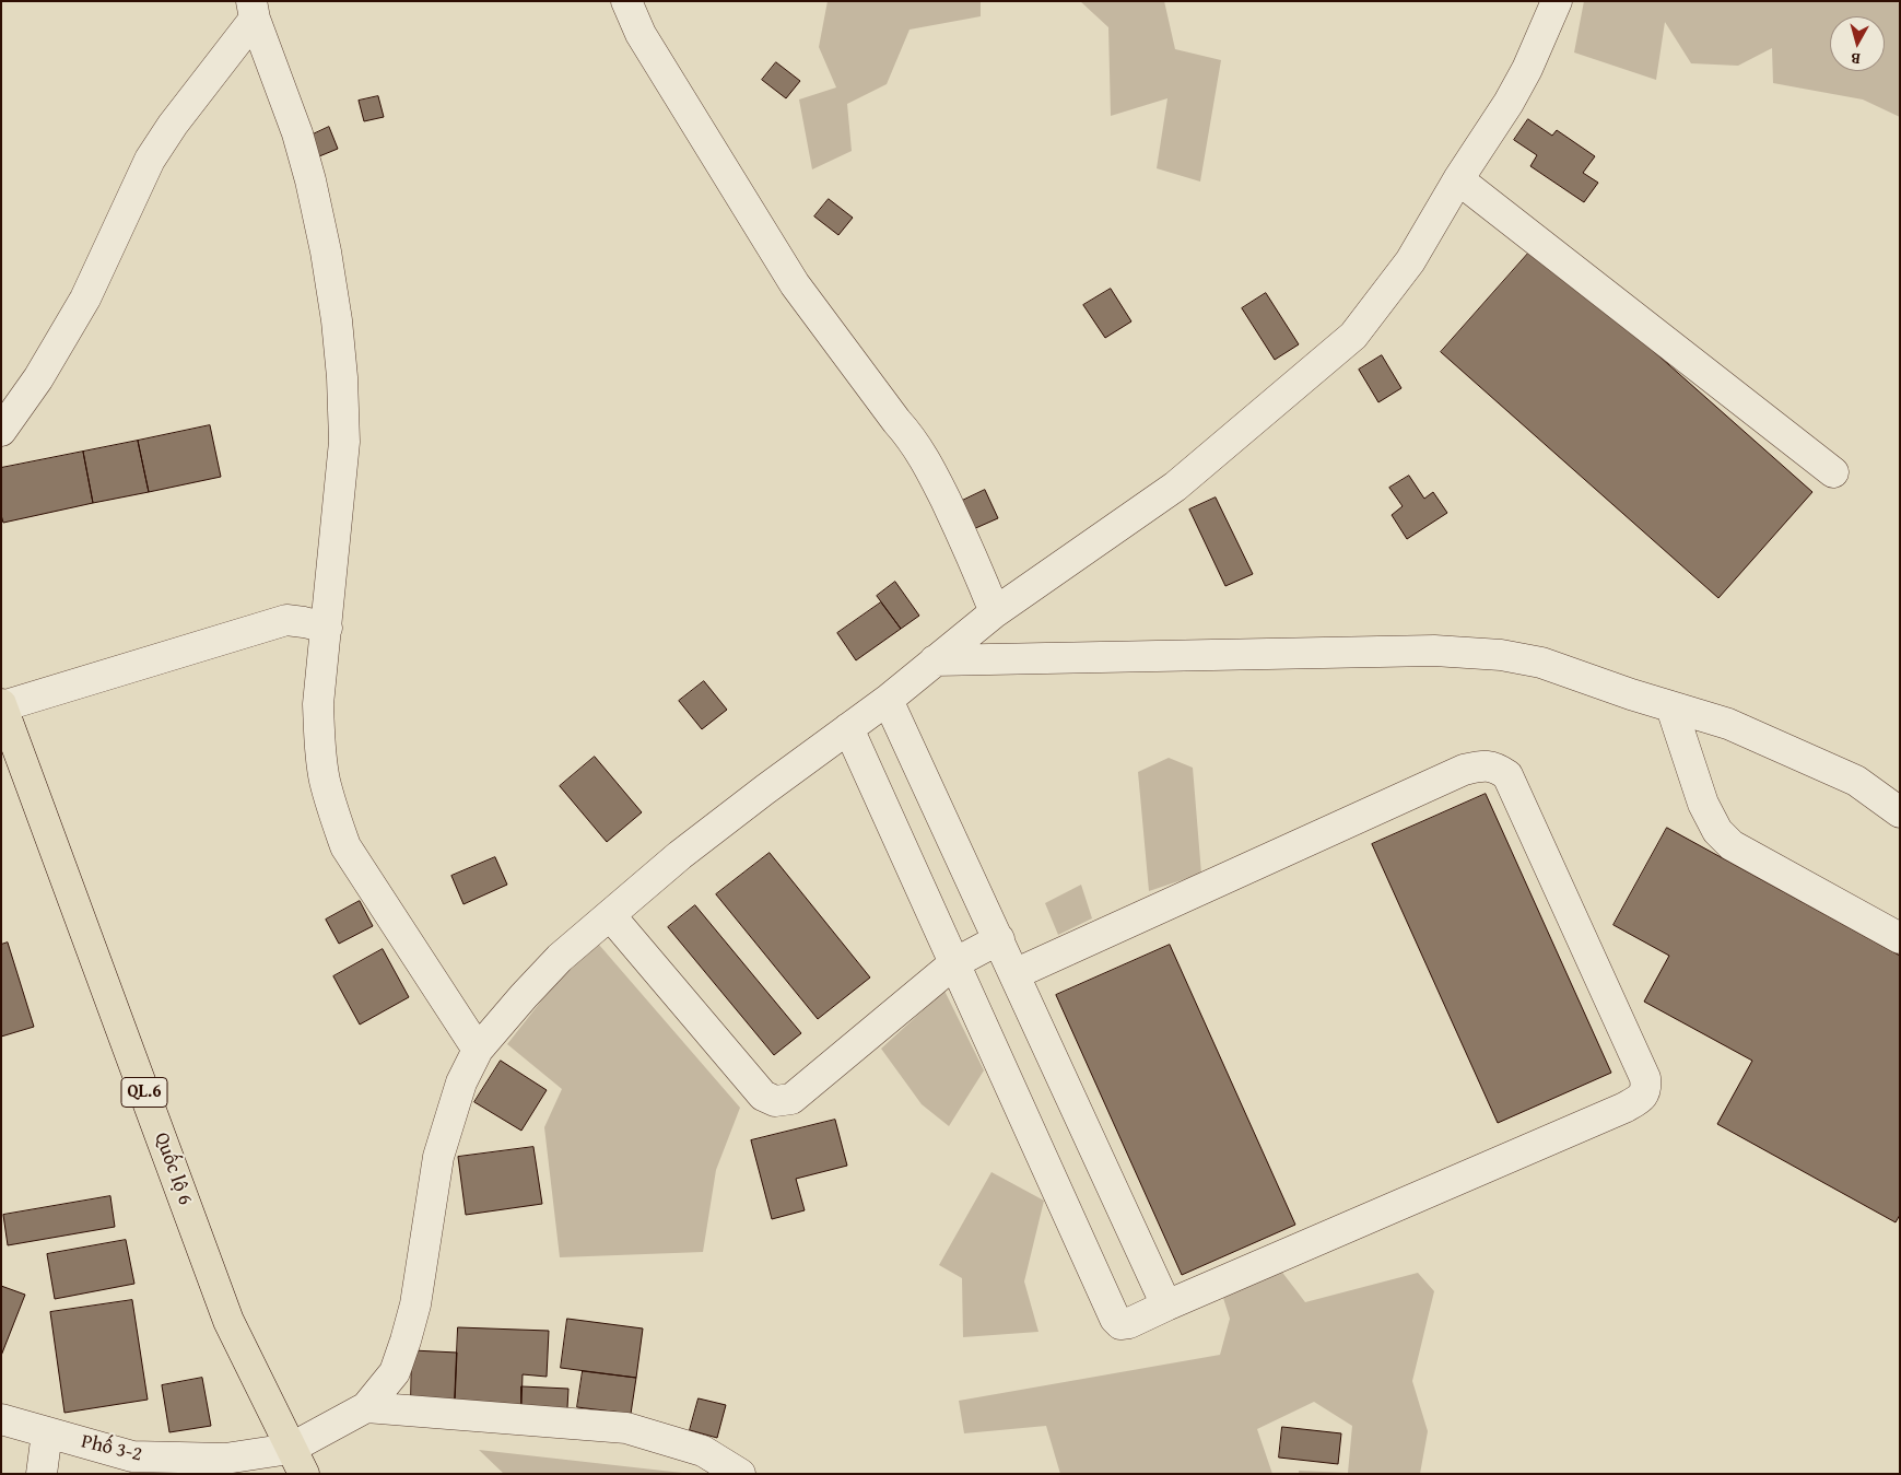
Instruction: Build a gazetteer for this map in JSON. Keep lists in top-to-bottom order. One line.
{"streets":{"highway":["QL.6","Quốc lộ 6"],"street":["Phố 3-2"]},"crossings":[["Quốc lộ 6","Phố 3-2"]],"north":"bottom"}
